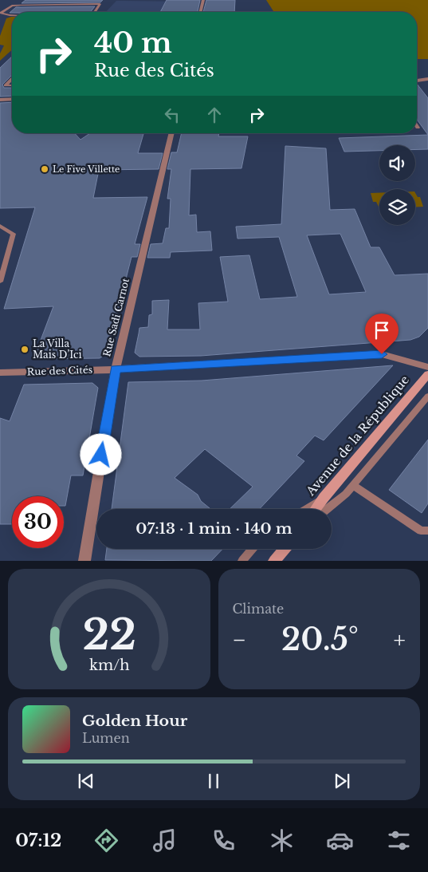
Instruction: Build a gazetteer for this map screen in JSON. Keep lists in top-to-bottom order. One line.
{"streets":{"main road":["Avenue de la République"],"street":["Rue Sadi Carnot","Rue des Cités"]},"crossings":[["Rue Sadi Carnot","Rue des Cités"]],"places":["Le Five Villette","La Villa Mais D’Ici"],"page":{"turn":["40 m","Rue des Cités"],"limit":"30","trip":"07:13 · 1 min · 140 m","tile":"Climate","heat":["−","20.5°","+"],"song":["Golden Hour","Lumen"],"tabs":"07:12","gauge":["22","km/h"]}}
